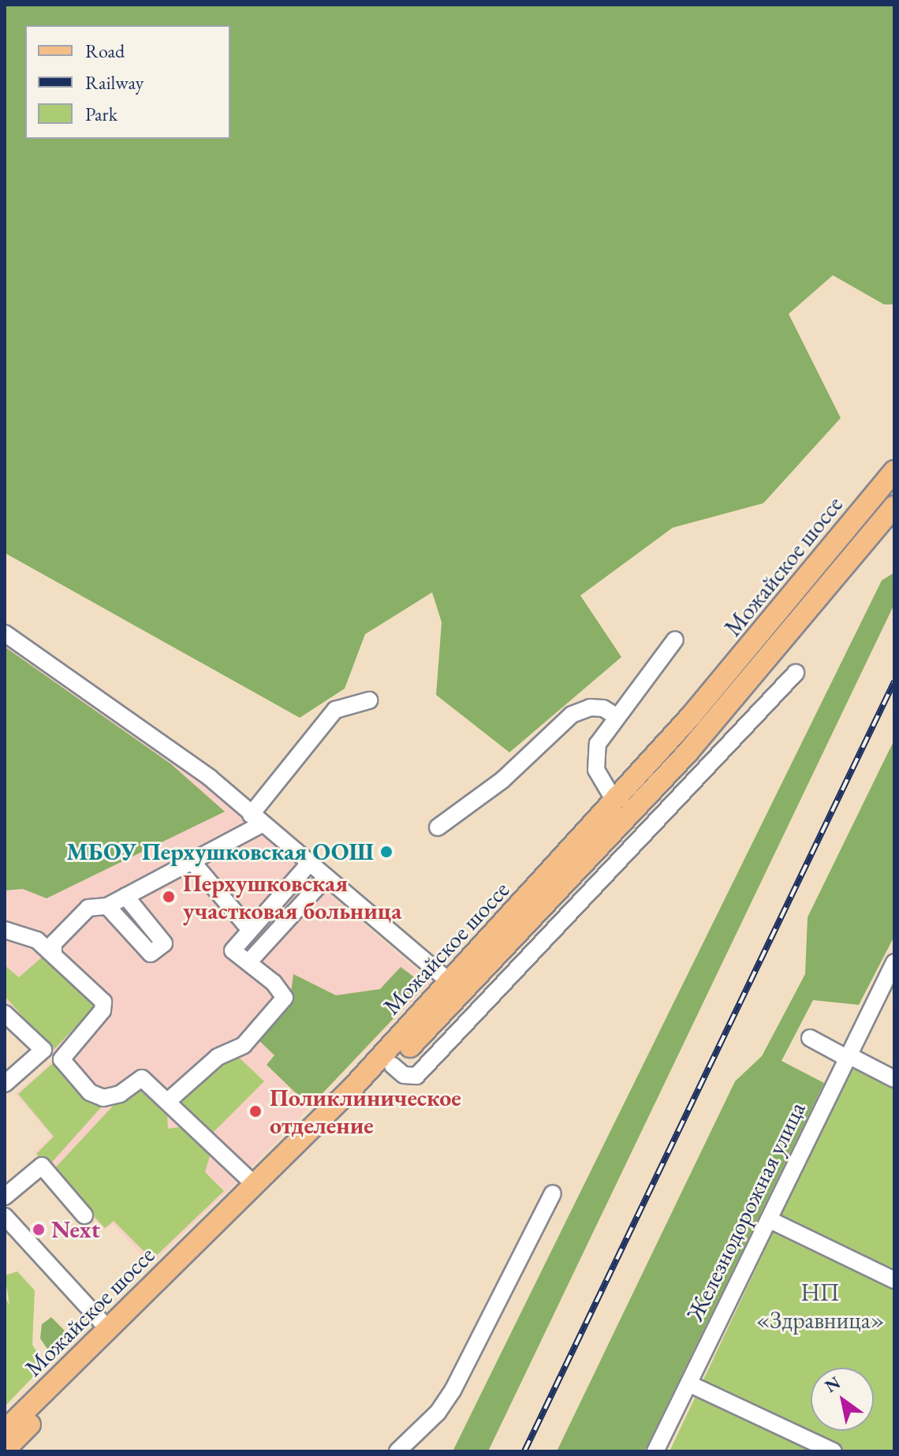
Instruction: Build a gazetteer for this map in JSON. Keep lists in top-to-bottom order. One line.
{"streets":{"main road":["Можайское шоссе"],"street":["Железнодорожная улица"]},"parks":["НП «Здравница»"],"places":["МБОУ Перхушковская ООШ","Перхушковская участковая больница","Поликлиническое отделение","Next"],"legend":["Road","Railway","Park"],"north":"top left"}
